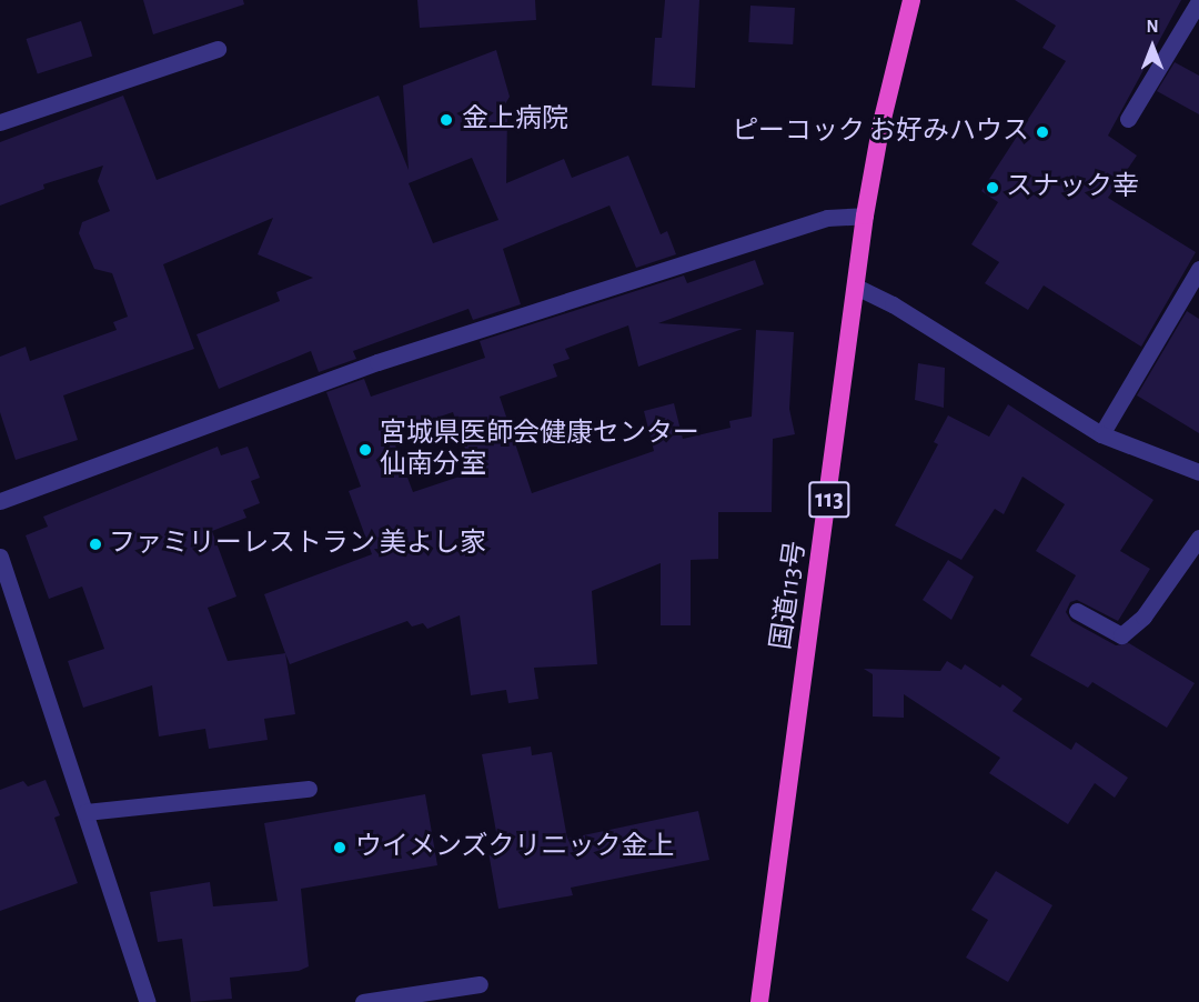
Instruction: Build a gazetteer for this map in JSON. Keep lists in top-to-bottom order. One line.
{"streets":{"highway":["113","国道113号"]},"places":["金上病院","ピーコック お好みハウス","スナック幸","宮城県医師会健康センター 仙南分室","ファミリーレストラン 美よし家","ウイメンズクリニック金上"],"north":"top"}
